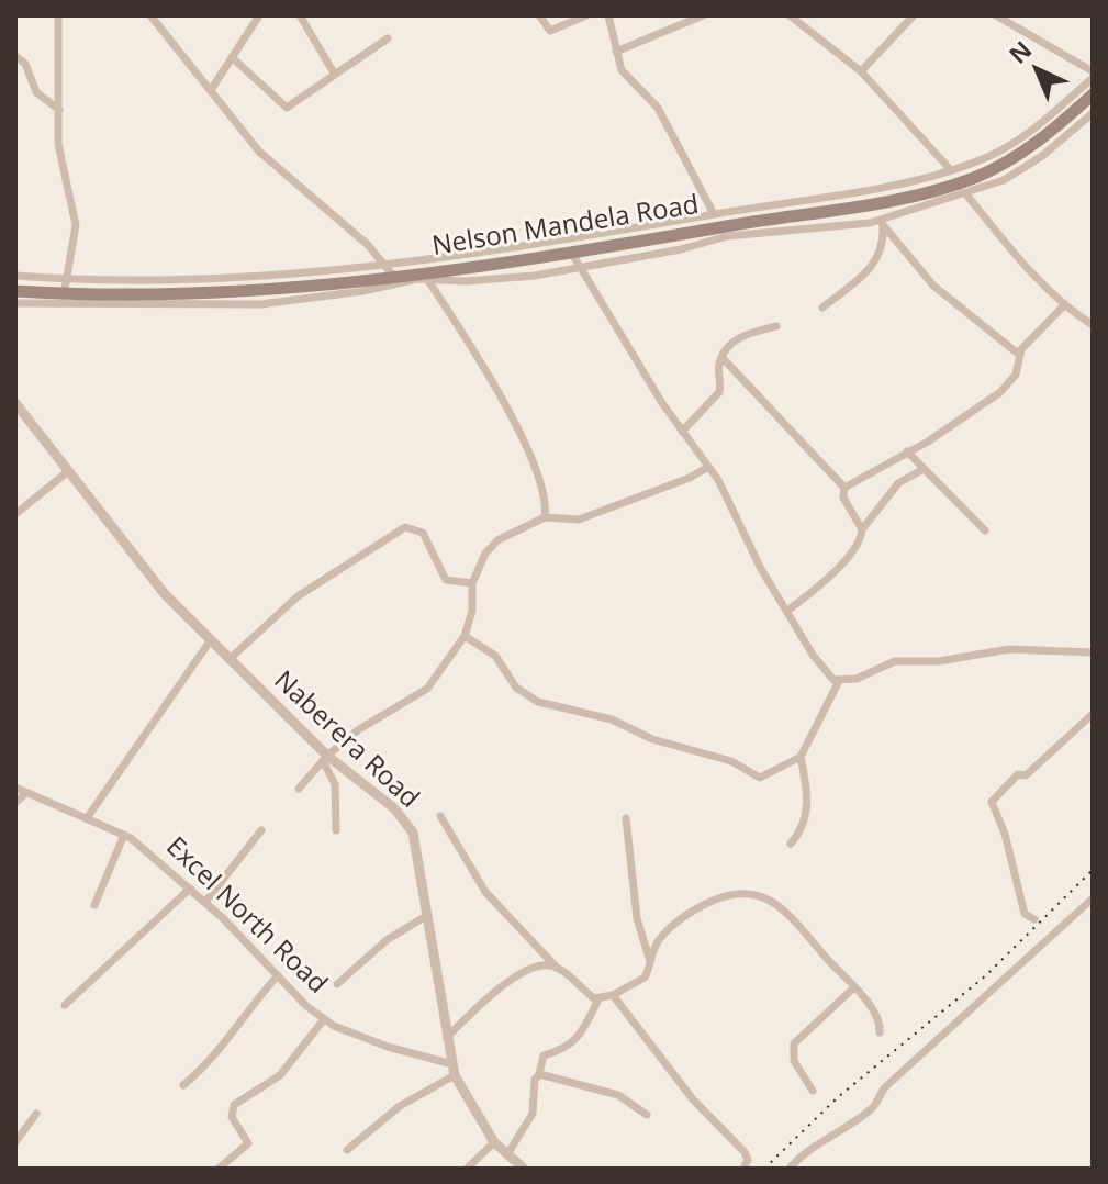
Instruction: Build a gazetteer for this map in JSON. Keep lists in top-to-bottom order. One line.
{"streets":{"main road":["Nelson Mandela Road"],"street":["Naberera Road","Excel North Road"]},"crossings":[["Naberera Road","Excel North Road"]],"north":"top left"}
